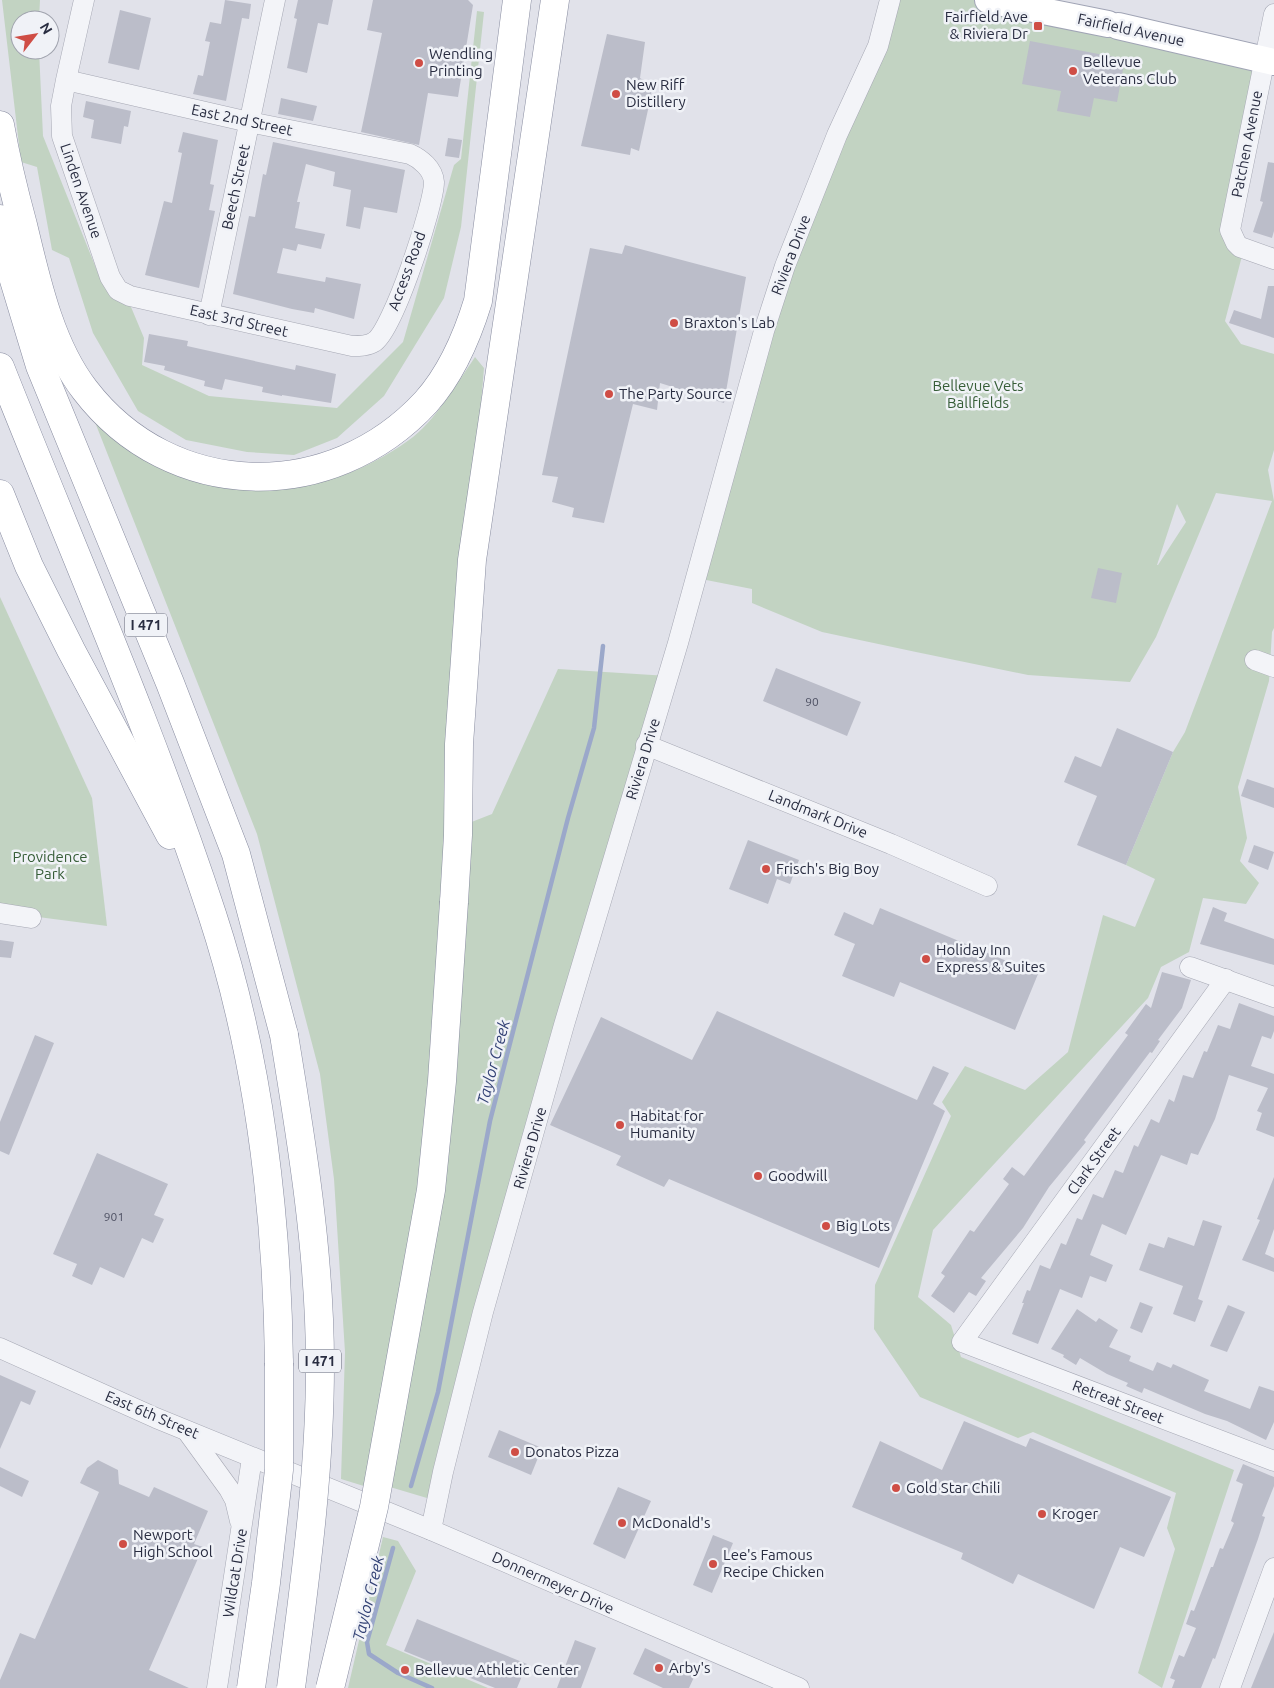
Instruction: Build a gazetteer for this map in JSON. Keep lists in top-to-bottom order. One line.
{"streets":{"highway":["I 471"],"main road":["Fairfield Avenue"],"street":["East 2nd Street","Patchen Avenue","Beech Street","Linden Avenue","Riviera Drive","Access Road","East 3rd Street","Landmark Drive","Clark Street","Retreat Street","East 6th Street","Wildcat Drive","Donnermeyer Drive"]},"crossings":[["Fairfield Avenue","Patchen Avenue"],["East 2nd Street","Beech Street"],["East 2nd Street","Linden Avenue"],["East 2nd Street","Access Road"],["Beech Street","East 3rd Street"],["Linden Avenue","East 3rd Street"],["Riviera Drive","Landmark Drive"],["Riviera Drive","Donnermeyer Drive"],["Access Road","East 3rd Street"],["Clark Street","Retreat Street"],["East 6th Street","Wildcat Drive"],["East 6th Street","Donnermeyer Drive"]],"water":["Taylor Creek"],"parks":["Bellevue Vets Ballfields","Providence Park"],"places":{"transit":["Fairfield Ave & Riviera Dr"],"other":["Wendling Printing","Bellevue Veterans Club","New Riff Distillery","Braxton's Lab","The Party Source","Frisch's Big Boy","Holiday Inn Express & Suites","Habitat for Humanity","Goodwill","Big Lots","Donatos Pizza","Gold Star Chili","Kroger","McDonald's","Newport High School","Lee's Famous Recipe Chicken","Arby's","Bellevue Athletic Center"]},"house_numbers":["90","901"],"north":"top right"}
